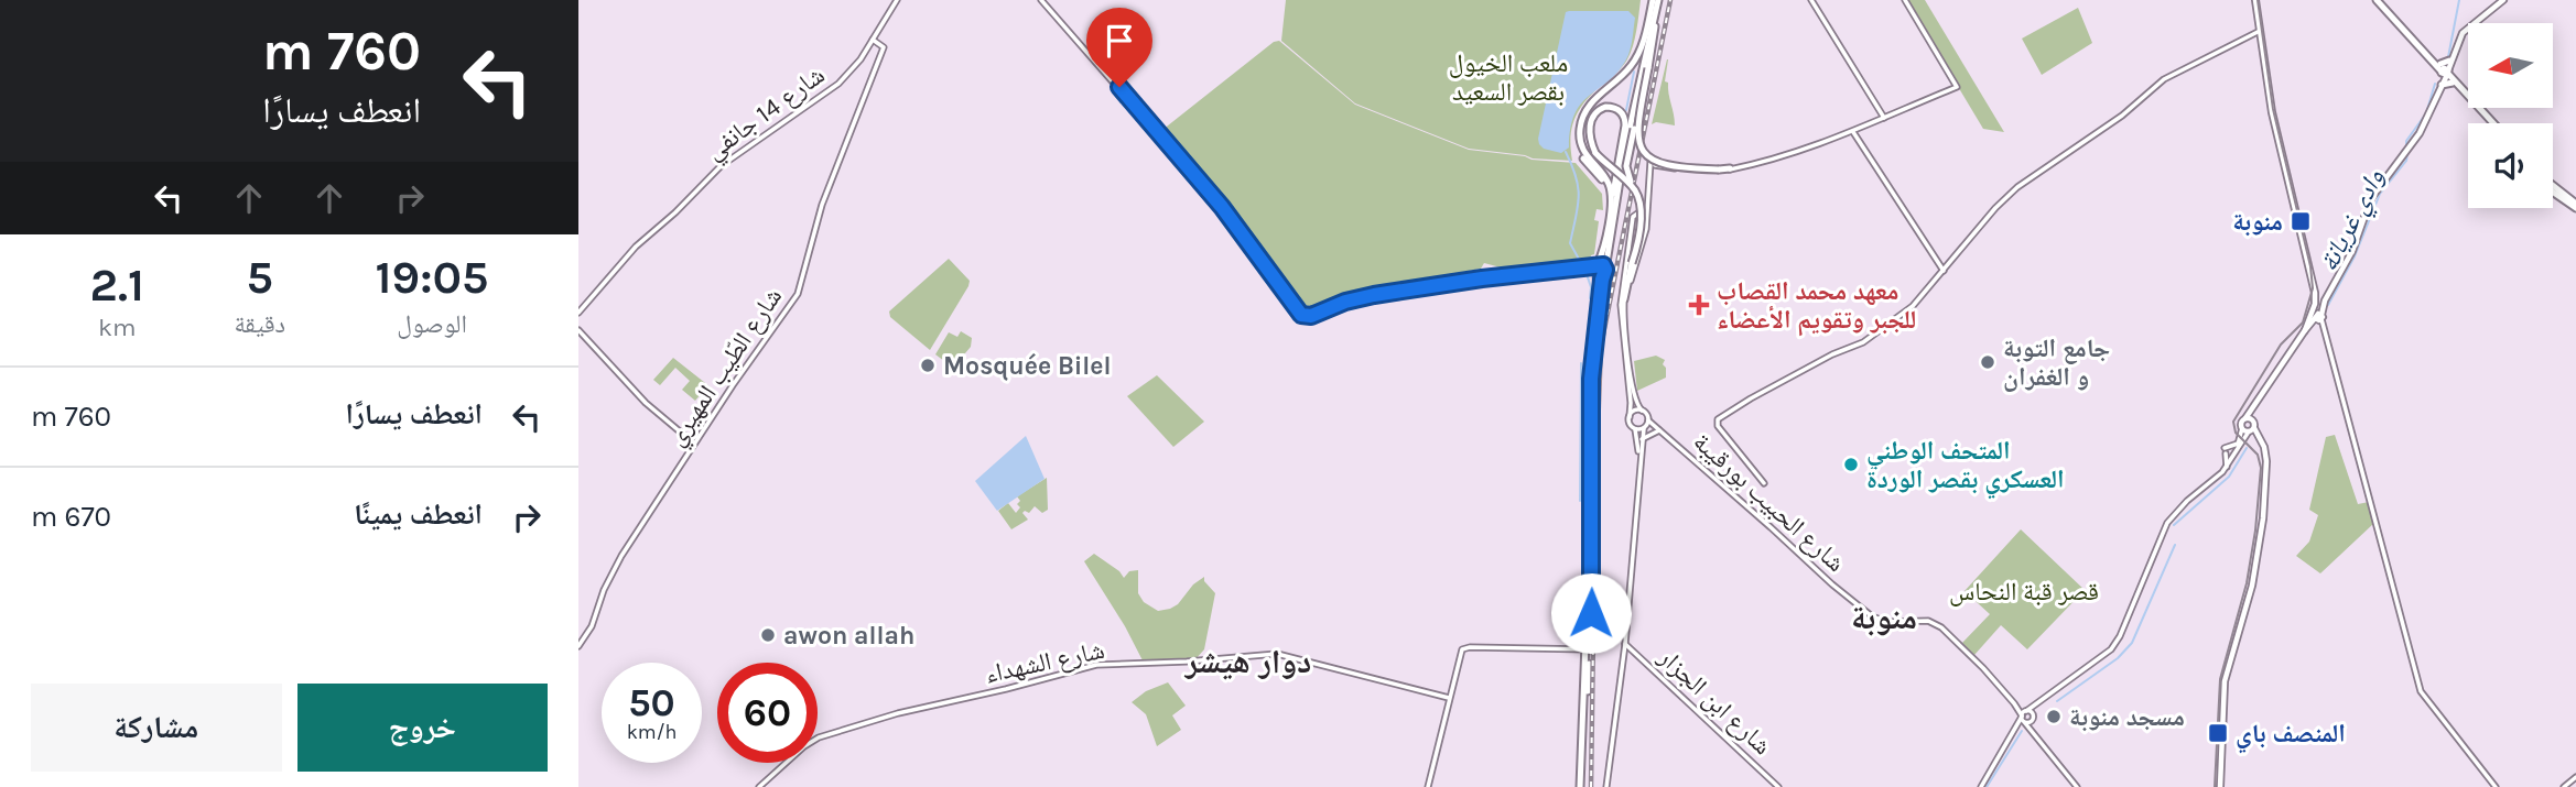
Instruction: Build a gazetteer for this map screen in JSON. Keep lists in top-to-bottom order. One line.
{"streets":{"street":["شارع 14 جانفي","شارع الطّيب المهيري","شارع الحبيب بورقيبة","شارع الشهداء","شارع ابن الجزار"]},"crossings":[["شارع 14 جانفي","شارع الطّيب المهيري"]],"districts":["منوبة","دوار هيشر"],"water":["وادي غريانة"],"parks":["ملعب الخيول بقصر السعيد","قصر قبة النحاس"],"places":{"transit":["منوبة","المنصف باي"],"health":["معهد محمد القصاب للجبر وتقويم الأعضاء"],"other":["جامع التوبة و الغفران","Mosquée Bilel","المتحف الوطني العسكري بقصر الوردة","awon allah","مسجد منوبة"]},"north":"left","page":{"turn":["760 m","انعطف يسارًا"],"eta":["19:05","الوصول","5","دقيقة","2.1","km"],"list":[{"name":"انعطف يسارًا","value":"760 m"},{"name":"انعطف يمينًا","value":"670 m"}],"speed":"50 km/h","limit":"60","buttons":["خروج","مشاركة"]}}
